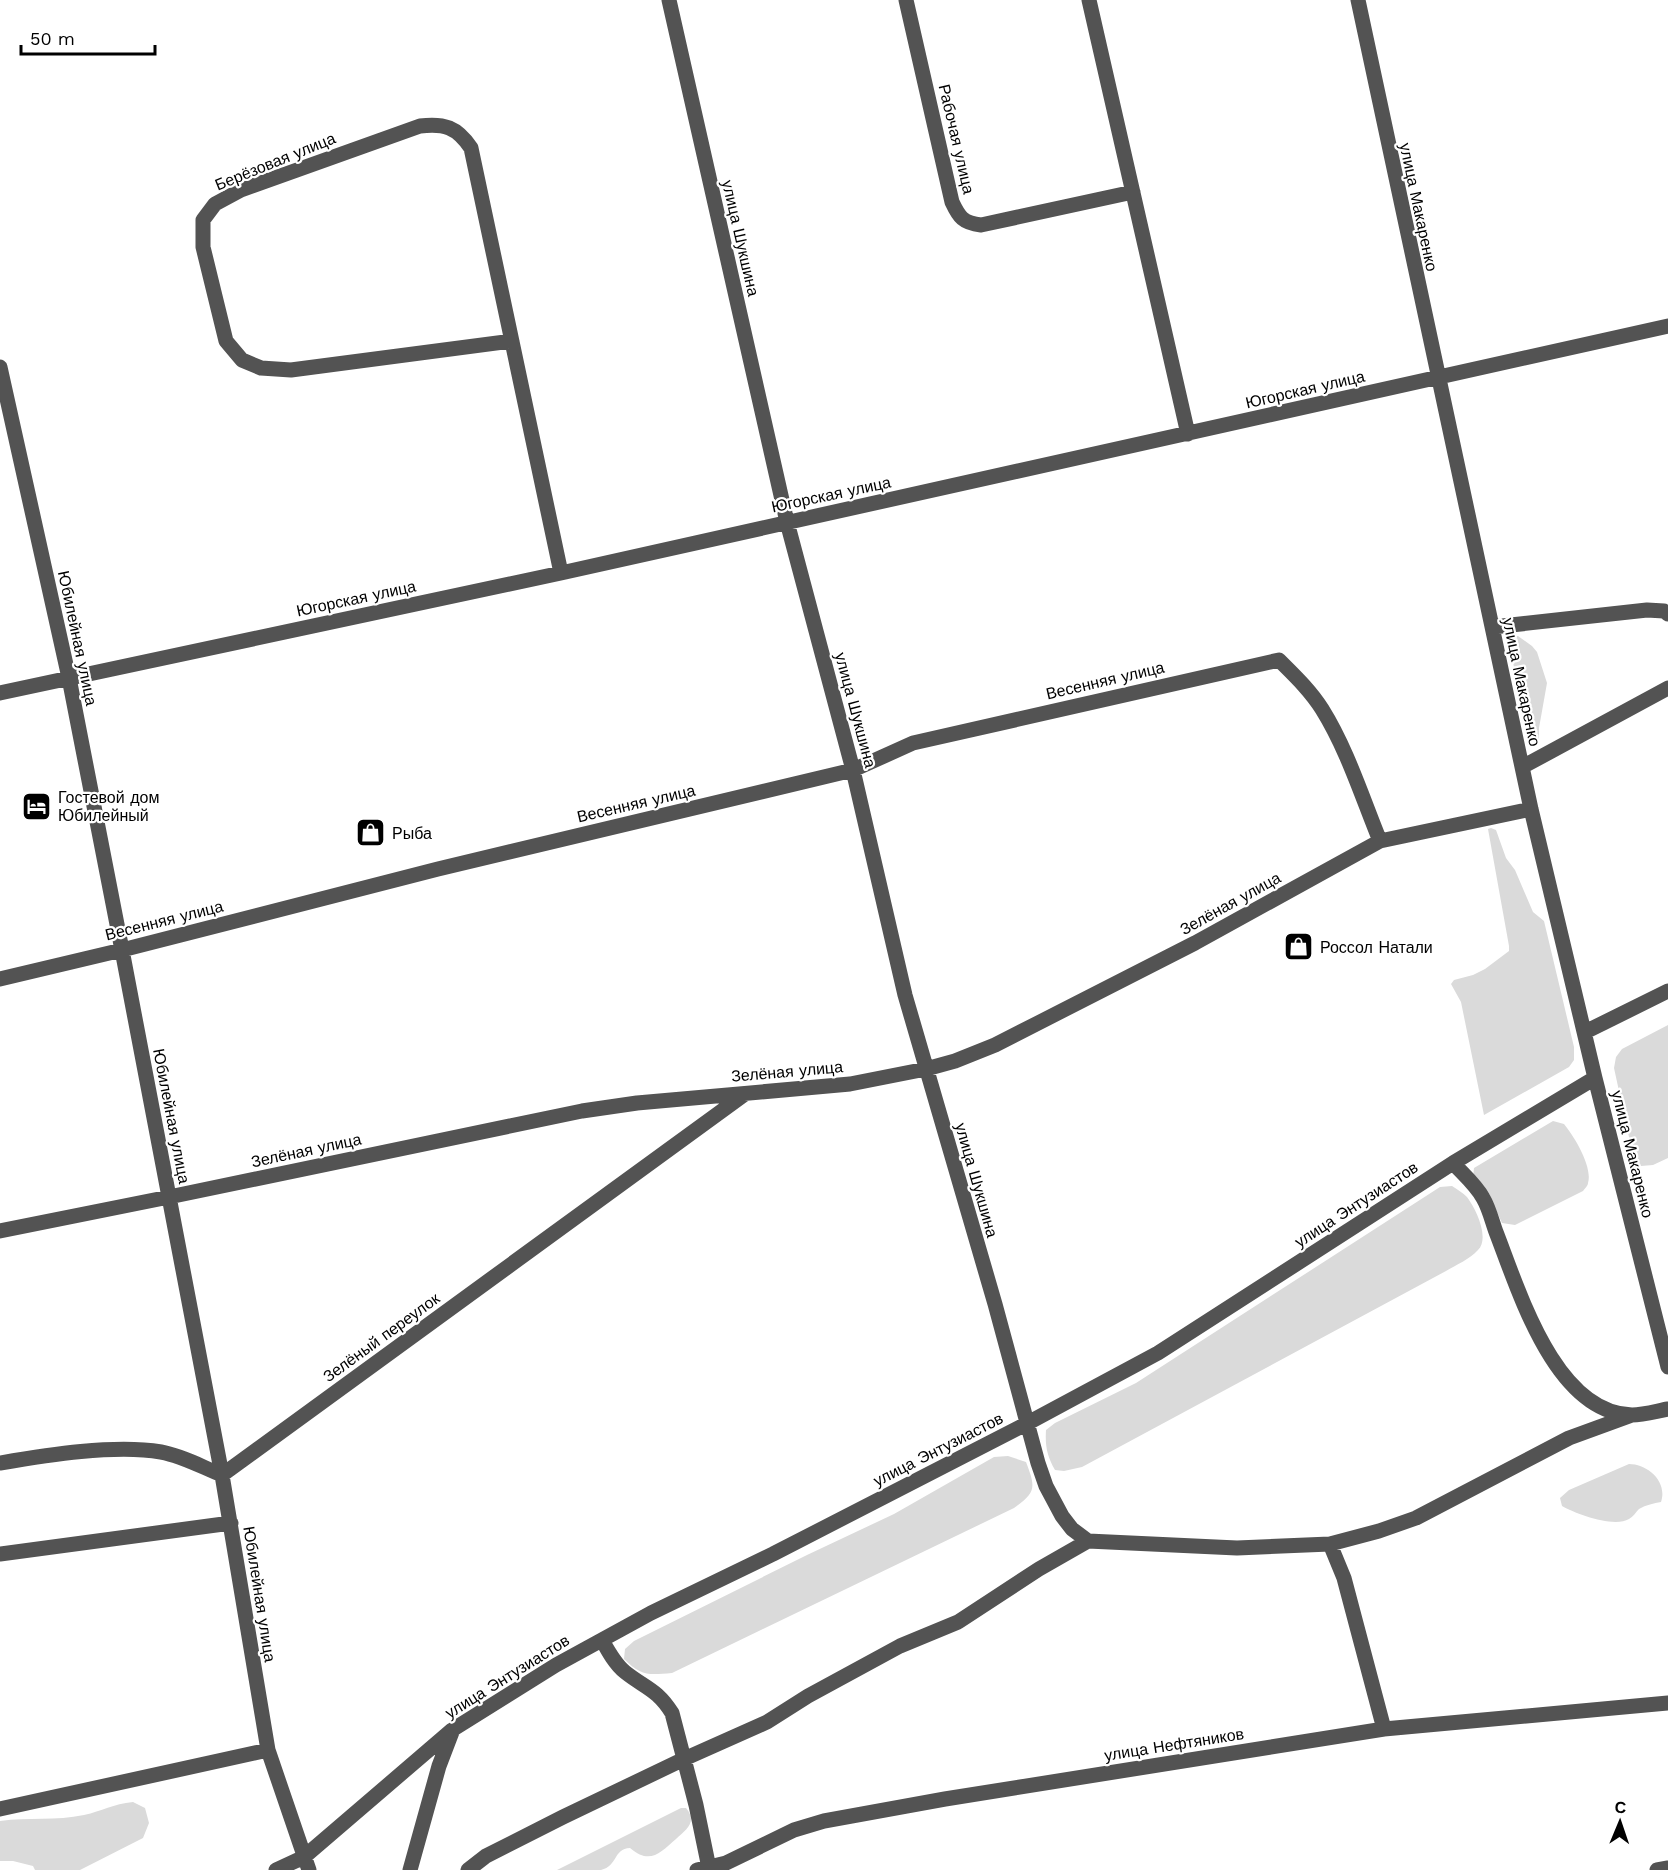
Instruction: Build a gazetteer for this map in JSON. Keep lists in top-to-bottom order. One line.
{"streets":{"street":["Рабочая улица","Берёзовая улица","улица Макаренко","улица Шукшина","Югорская улица","Юбилейная улица","Весенняя улица","Зелёная улица","улица Энтузиастов","Зелёный переулок","улица Нефтяников"]},"crossings":[["Берёзовая улица","Югорская улица"],["улица Макаренко","Югорская улица"],["улица Макаренко","Зелёная улица"],["улица Макаренко","улица Энтузиастов"],["улица Шукшина","Югорская улица"],["улица Шукшина","Весенняя улица"],["улица Шукшина","Зелёная улица"],["улица Шукшина","улица Энтузиастов"],["Югорская улица","Юбилейная улица"],["Юбилейная улица","Весенняя улица"],["Юбилейная улица","Зелёная улица"],["Юбилейная улица","улица Энтузиастов"],["Юбилейная улица","Зелёный переулок"],["Весенняя улица","Зелёная улица"],["Зелёная улица","Зелёный переулок"]],"places":{"hotel":["Гостевой дом Юбилейный"],"shop":["Рыба","Россол Натали"]},"scale_bar":"50 m","north":"top"}
